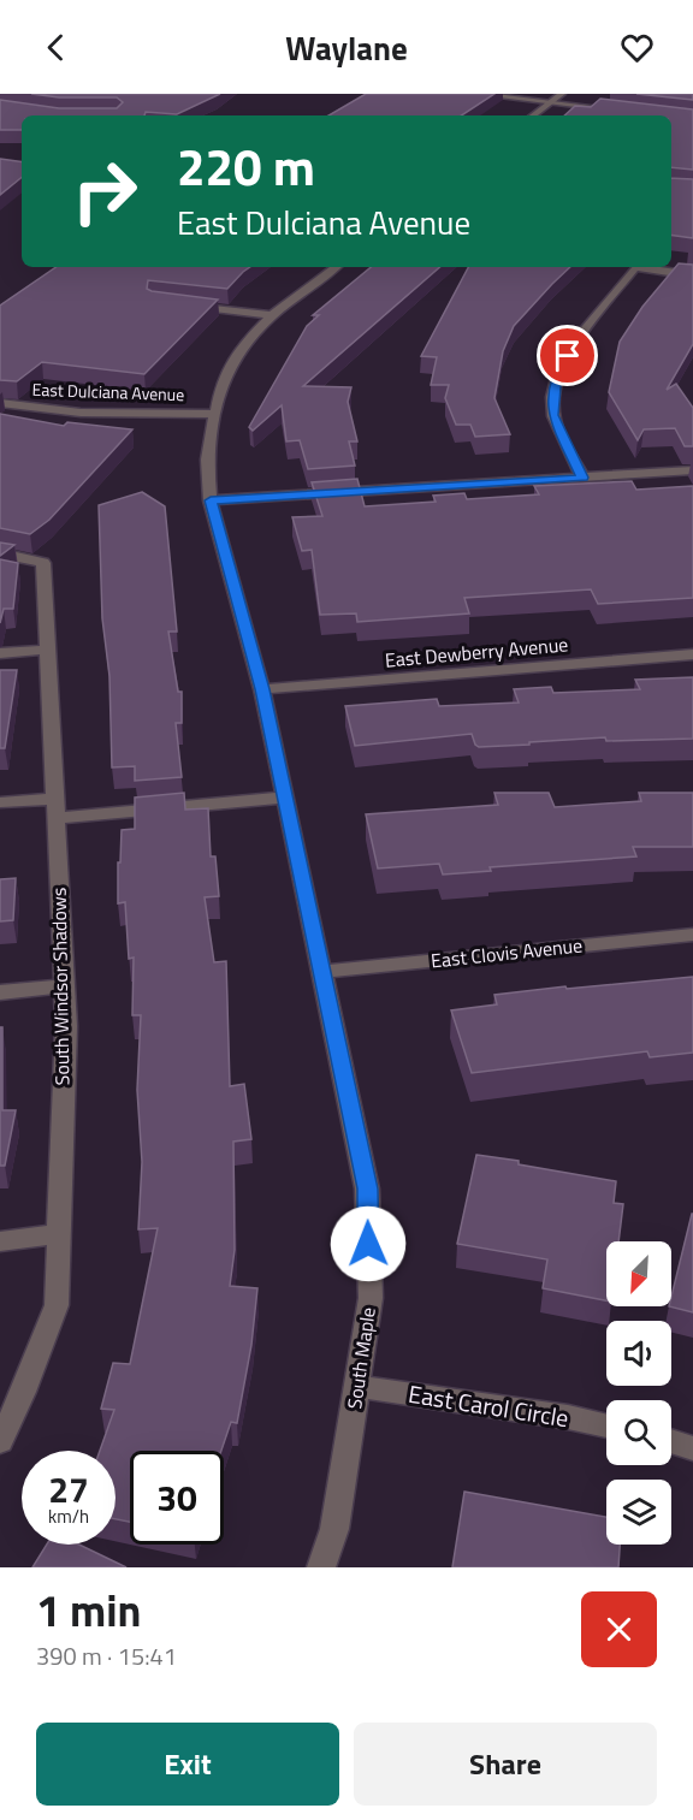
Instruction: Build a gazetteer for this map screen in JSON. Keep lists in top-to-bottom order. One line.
{"streets":{"street":["East Dulciana Avenue","East Dewberry Avenue","East Clovis Avenue","South Windsor Shadows","South Maple","East Carol Circle"]},"crossings":[["East Dulciana Avenue","South Maple"],["East Dewberry Avenue","South Maple"],["East Clovis Avenue","South Maple"],["South Maple","East Carol Circle"]],"north":"bottom left","page":{"header":"Waylane","turn":["220 m","East Dulciana Avenue"],"speed":"27 km/h","limit":"30","heading":["1 min","390 m · 15:41"],"buttons":["Exit","Share"]}}
